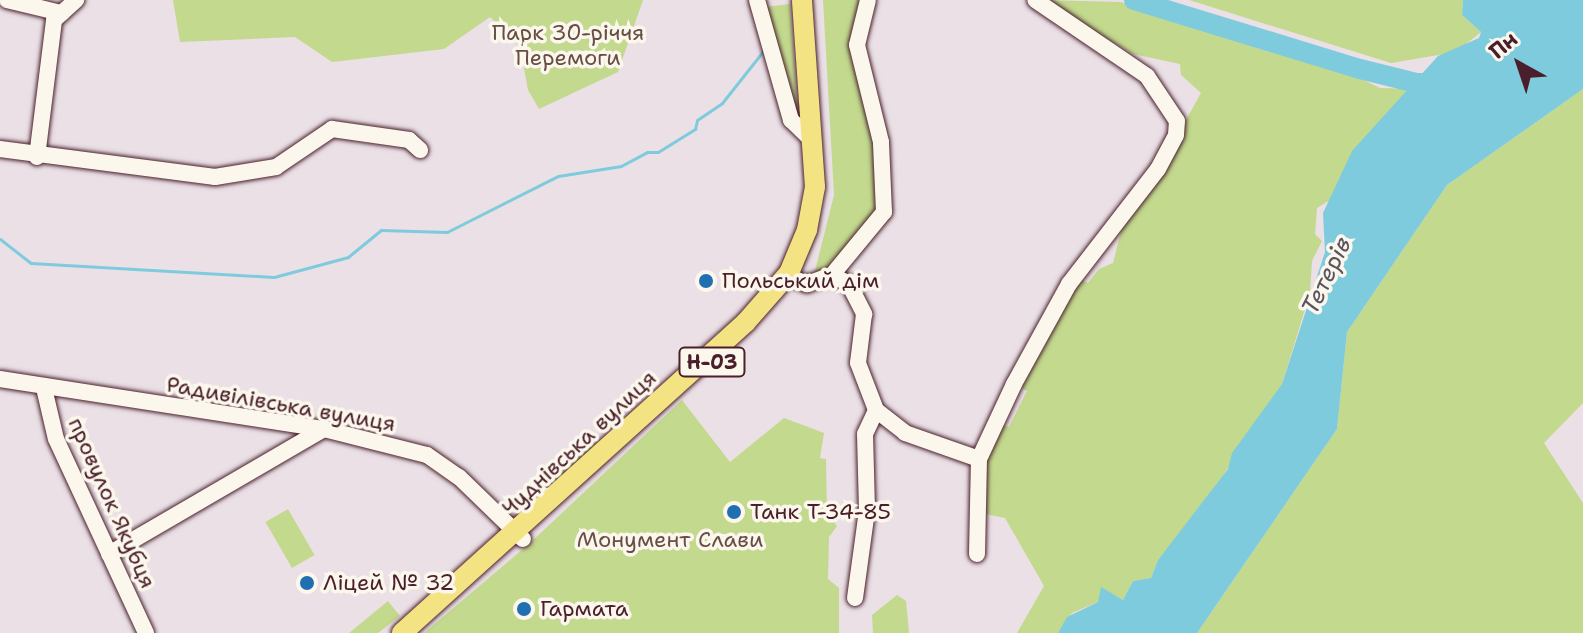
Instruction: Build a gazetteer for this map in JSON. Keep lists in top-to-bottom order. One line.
{"streets":{"main road":["Н-03","Чуднівська вулиця"],"street":["Радивілівська вулиця","провулок Якубця"]},"crossings":[["Радивілівська вулиця","Чуднівська вулиця"],["Радивілівська вулиця","провулок Якубця"]],"water":["Тетерів"],"parks":["Парк 30-річчя Перемоги","Монумент Слави"],"places":["Польський дім","Танк Т-34-85","Ліцей № 32","Гармата"],"north":"top left"}
